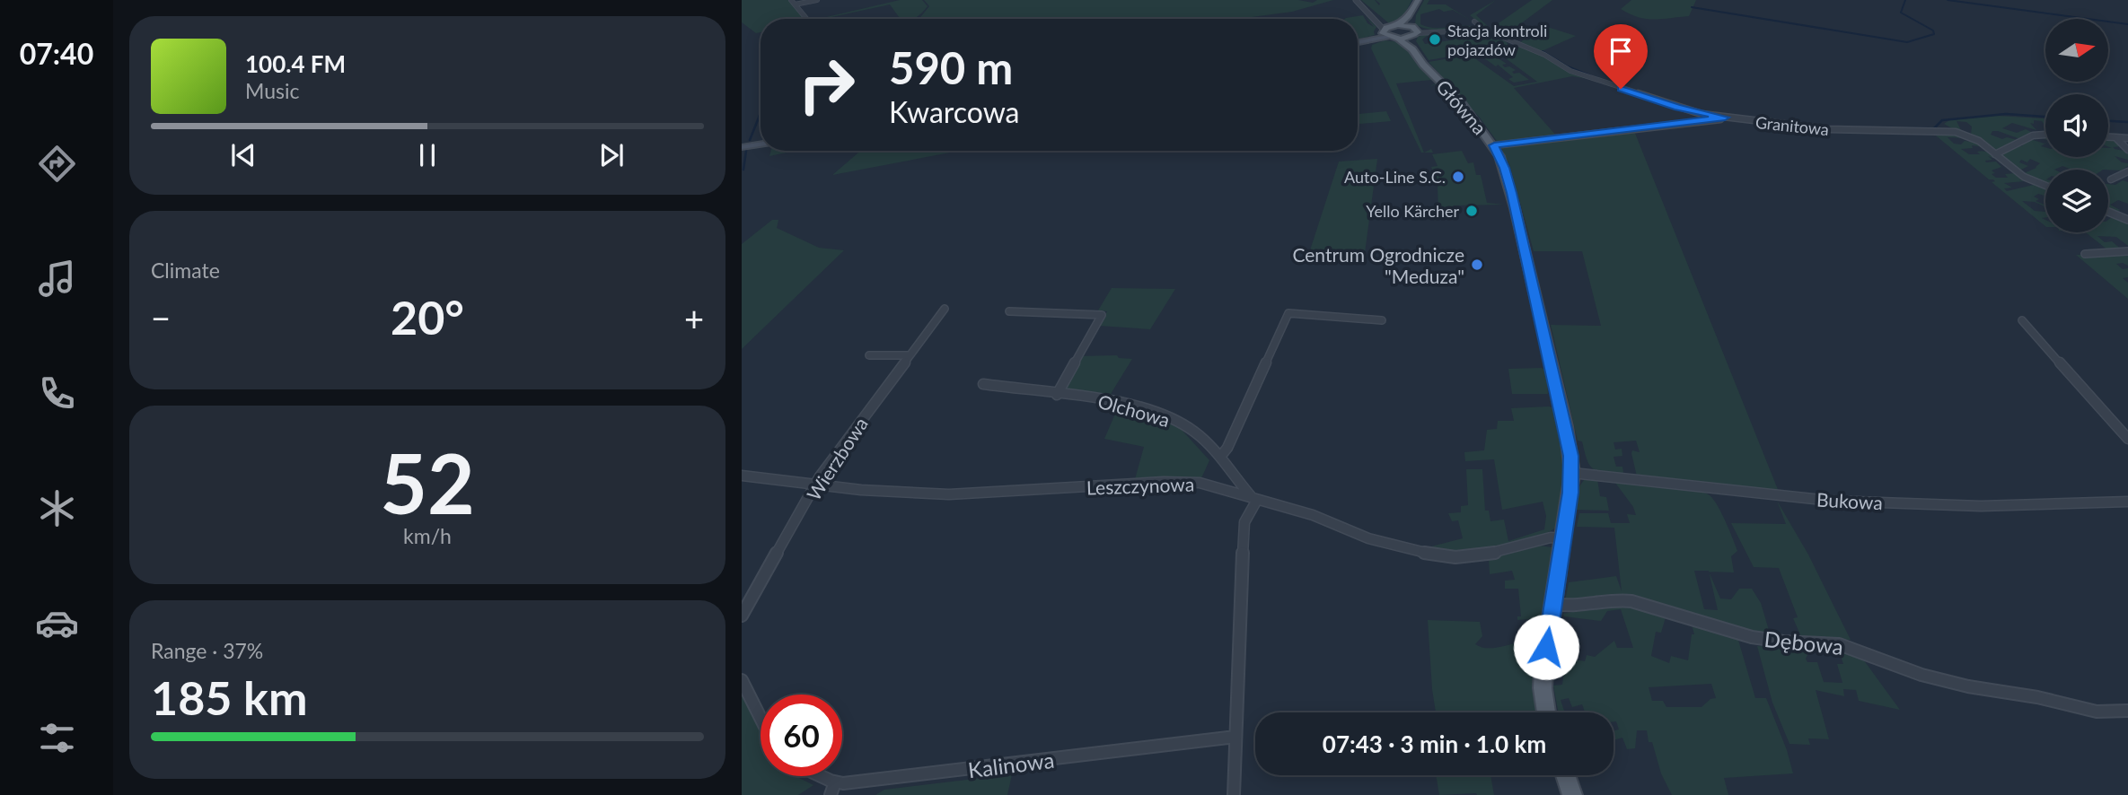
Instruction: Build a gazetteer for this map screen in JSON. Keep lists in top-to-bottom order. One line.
{"streets":{"main road":["Główna"],"street":["Granitowa","Olchowa","Wierzbowa","Leszczynowa","Bukowa","Dębowa","Kalinowa"]},"crossings":[["Główna","Leszczynowa"],["Główna","Bukowa"],["Główna","Dębowa"],["Olchowa","Leszczynowa"],["Wierzbowa","Leszczynowa"]],"places":["Stacja kontroli pojazdów","Auto-Line S.C.","Yello Kärcher","Centrum Ogrodnicze \"Meduza\""],"north":"right","page":{"tabs":"07:40","turn":["590 m","Kwarcowa"],"song":["100.4 FM","Music"],"tile":["Climate",["52","km/h"],["Range · 37%","185 km"]],"heat":["−","20°","+"],"limit":"60","trip":"07:43 · 3 min · 1.0 km"}}
